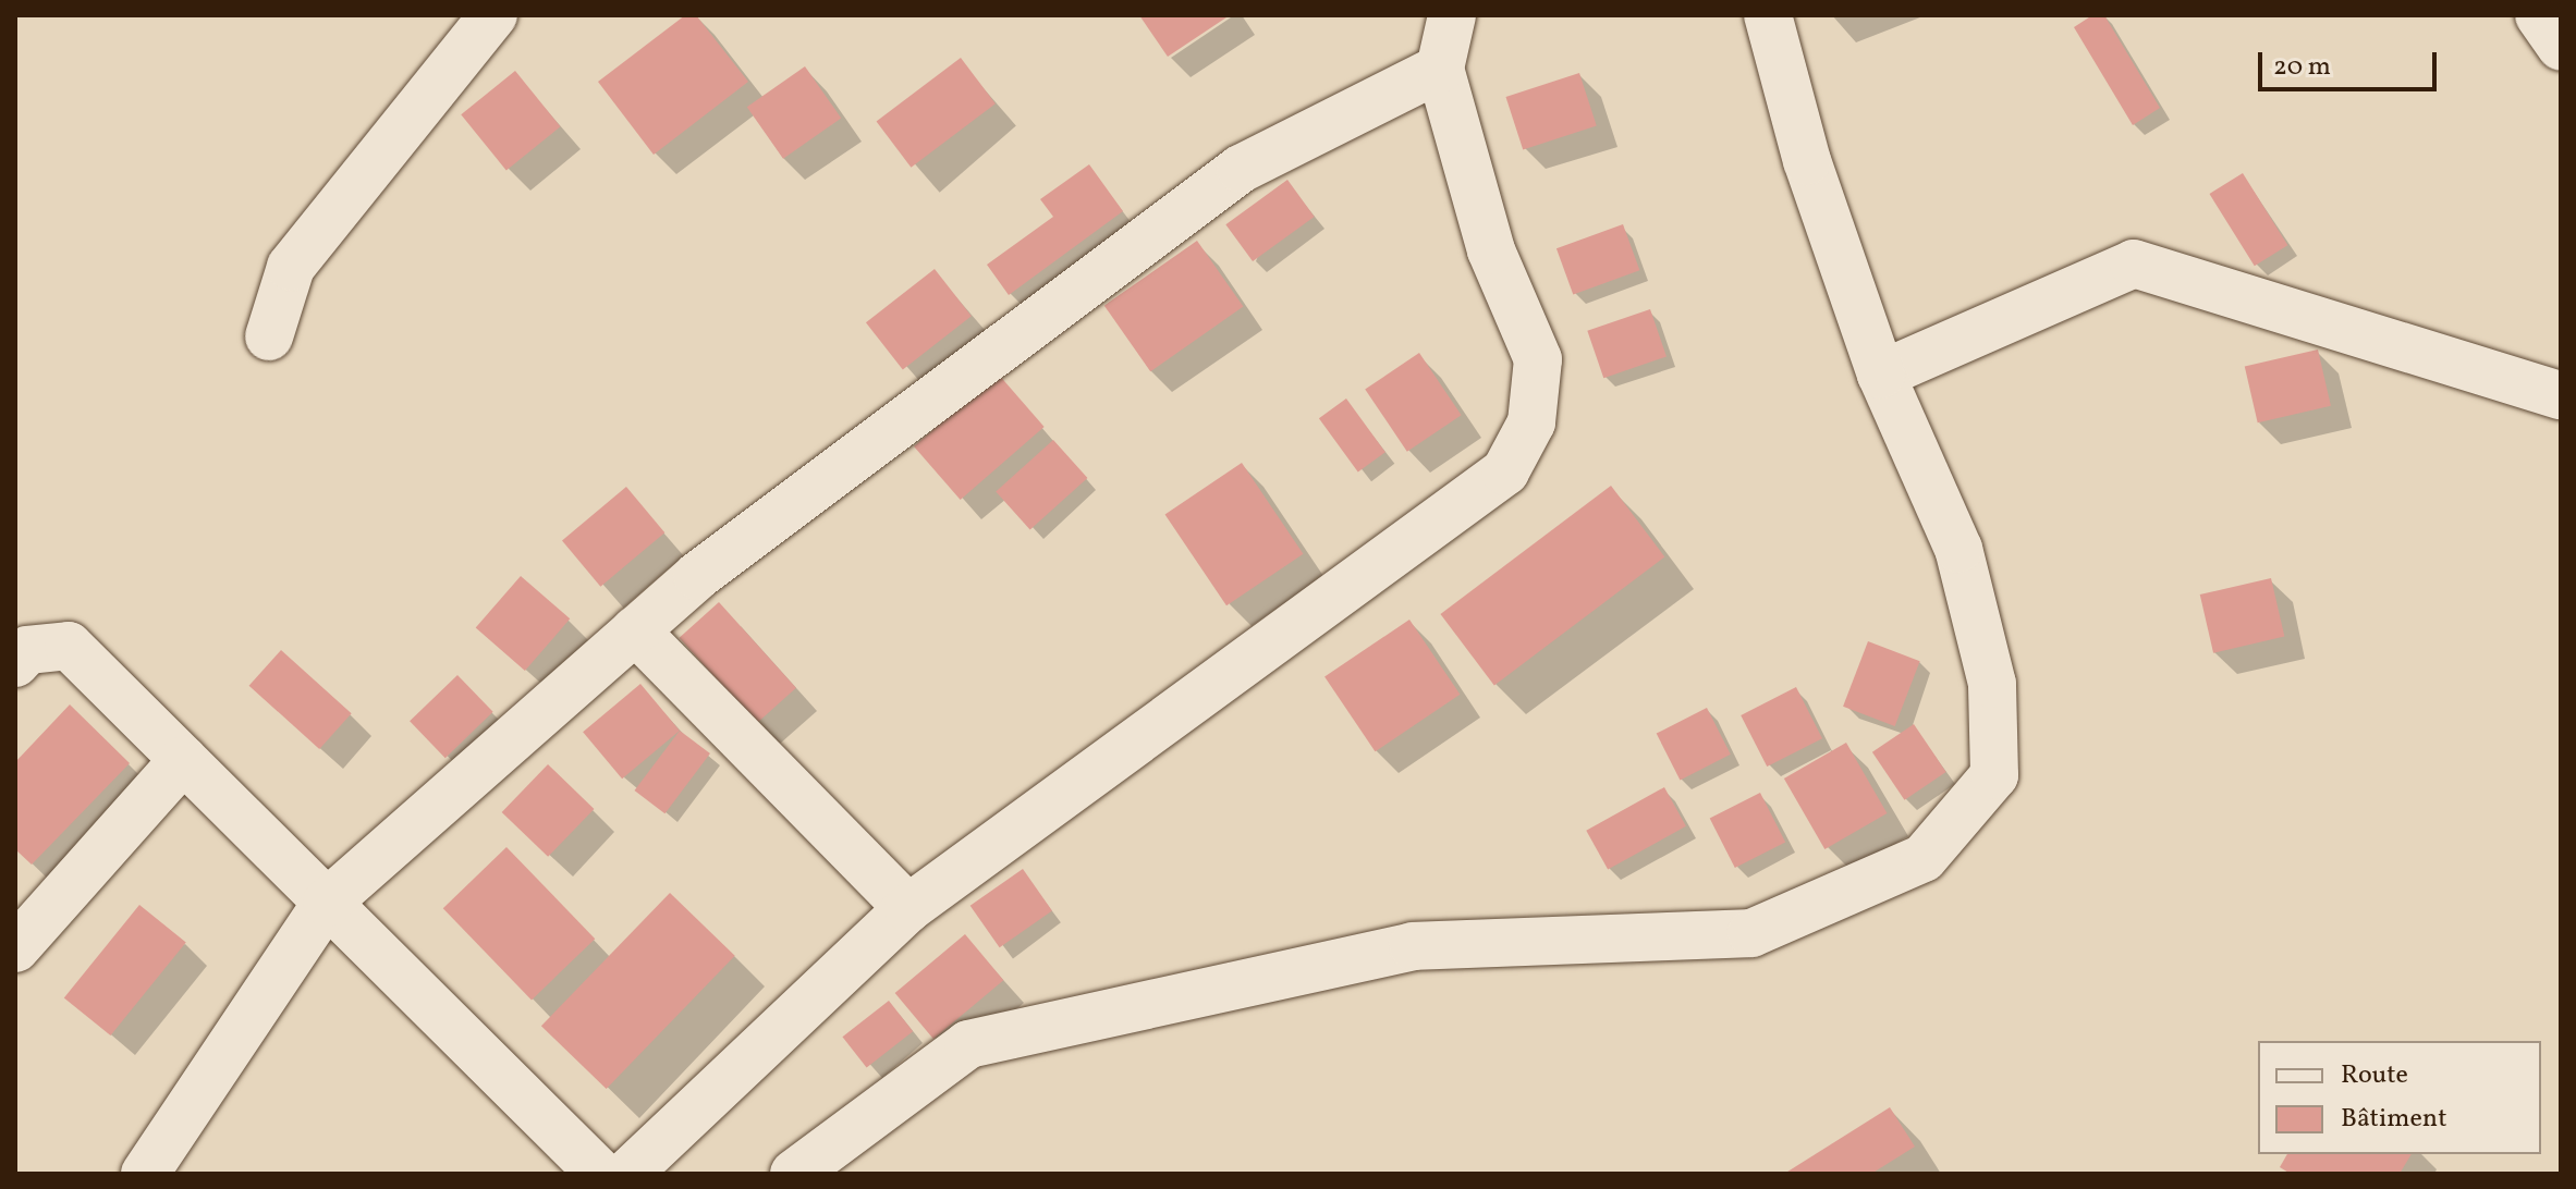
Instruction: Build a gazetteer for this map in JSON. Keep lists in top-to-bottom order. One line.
{"legend":["Route","Bâtiment"],"scale_bar":"20 m"}
